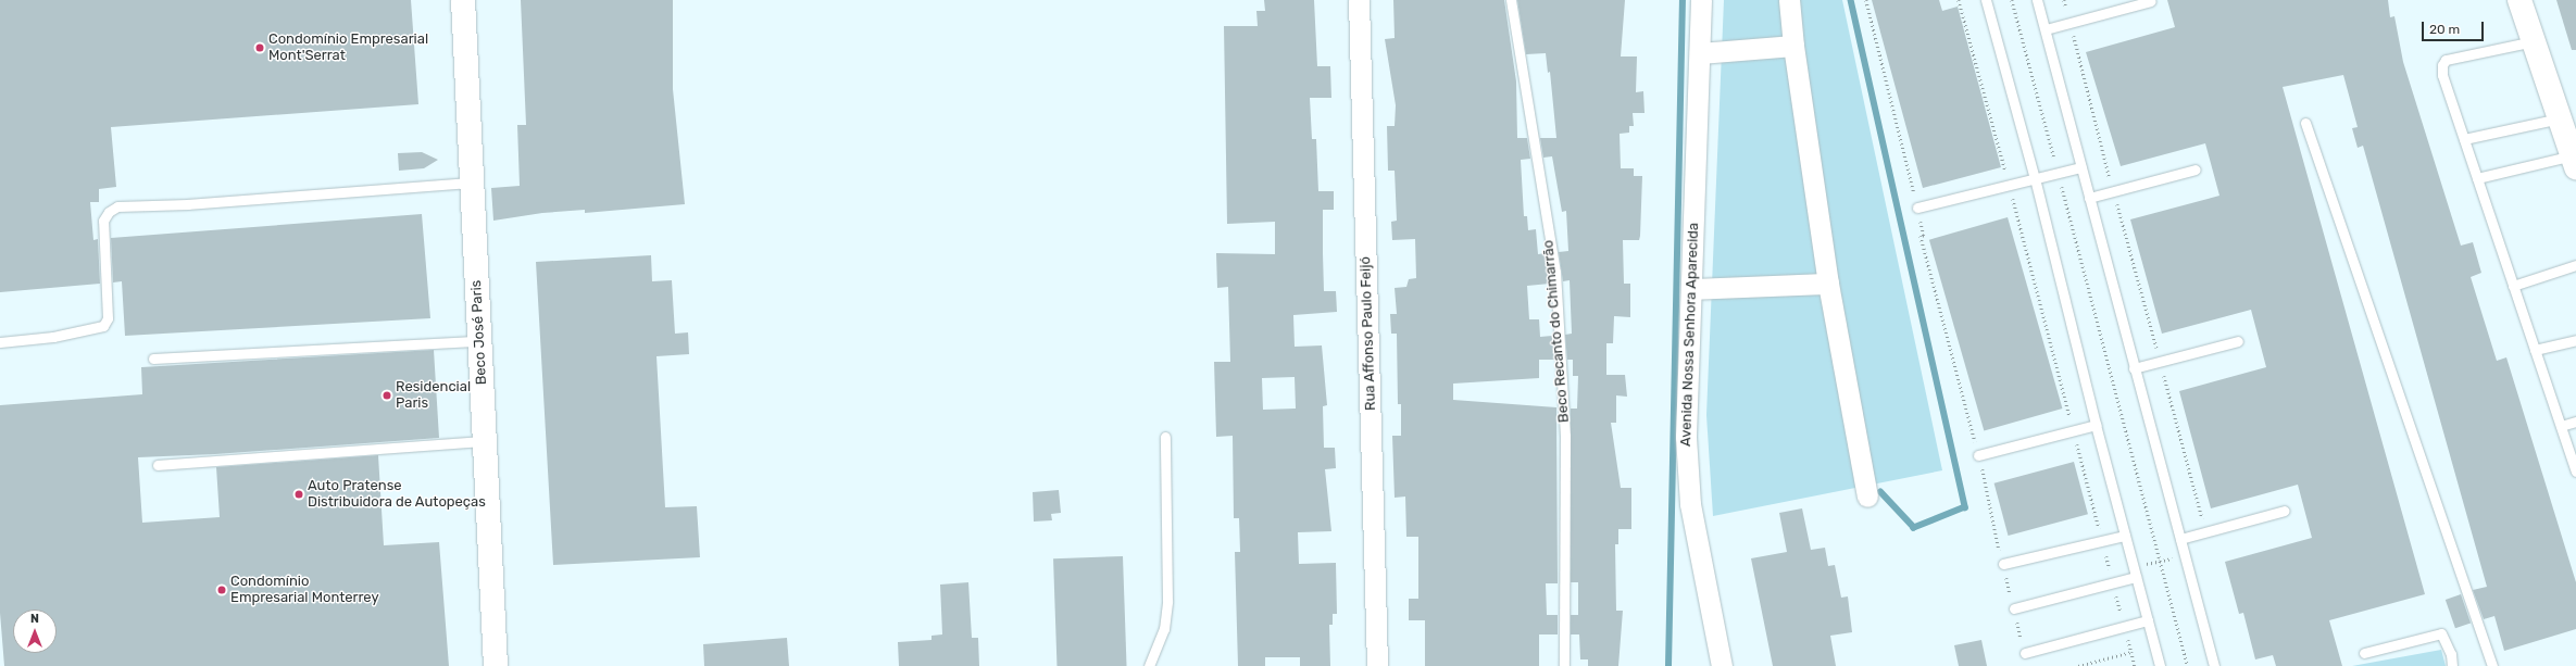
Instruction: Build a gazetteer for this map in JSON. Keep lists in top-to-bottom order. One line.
{"streets":{"street":["Beco José Paris","Rua Affonso Paulo Feijó","Avenida Nossa Senhora Aparecida"],"lane":["Beco Recanto do Chimarrão"]},"places":["Condomínio Empresarial Mont'Serrat","Residencial Paris","Auto Pratense Distribuidora de Autopeças","Condomínio Empresarial Monterrey"],"scale_bar":"20 m","north":"top"}
